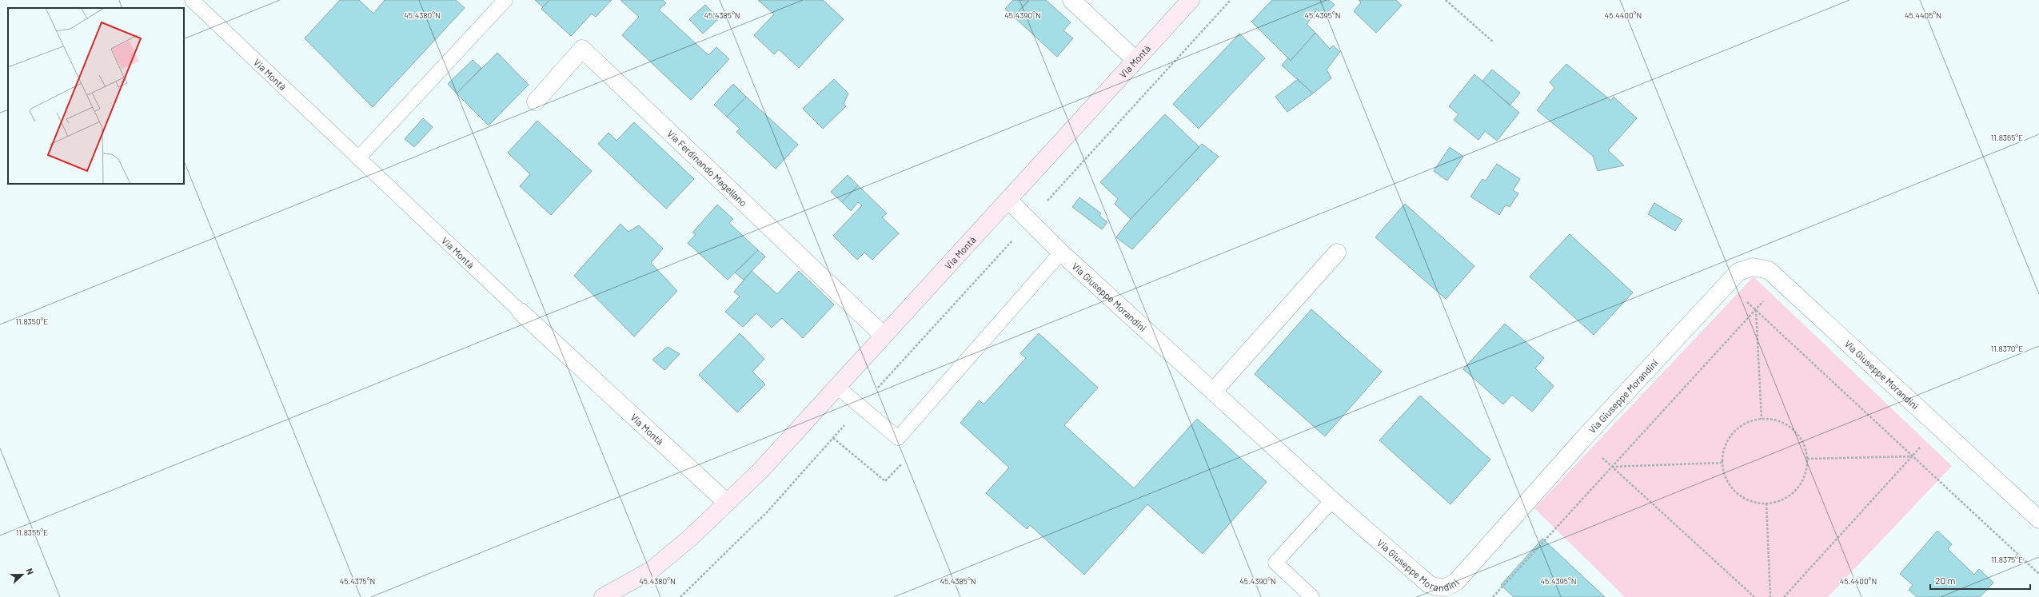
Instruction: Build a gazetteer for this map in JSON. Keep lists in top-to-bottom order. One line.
{"streets":{"main road":["Via Montà"],"street":["Via Ferdinando Magellano","Via Giuseppe Morandini"]},"crossings":[["Via Montà","Via Ferdinando Magellano"],["Via Montà","Via Giuseppe Morandini"]],"scale_bar":"20 m","north":"right","coordinates":["45.4380°N","45.4385°N","45.4390°N","45.4395°N","45.4400°N","45.4405°N","11.8365°E","11.8350°E","11.8370°E","11.8355°E","11.8375°E","45.4375°N"]}
